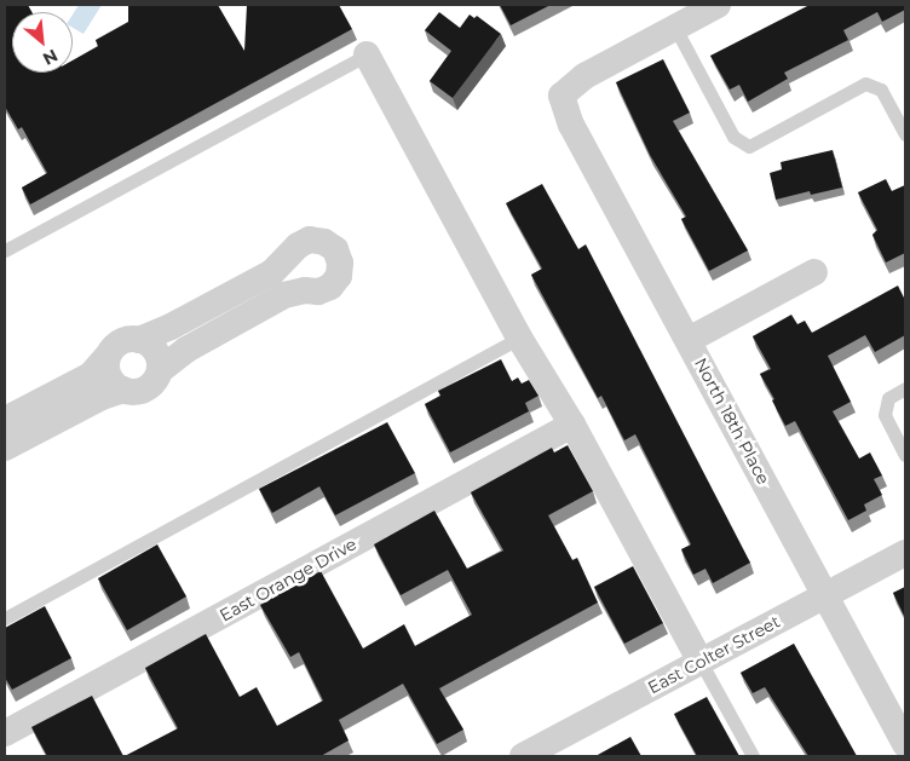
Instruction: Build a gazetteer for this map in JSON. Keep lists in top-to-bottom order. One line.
{"streets":{"street":["North 18th Place","East Orange Drive","East Colter Street"]},"crossings":[["North 18th Place","East Colter Street"]],"north":"bottom right"}
